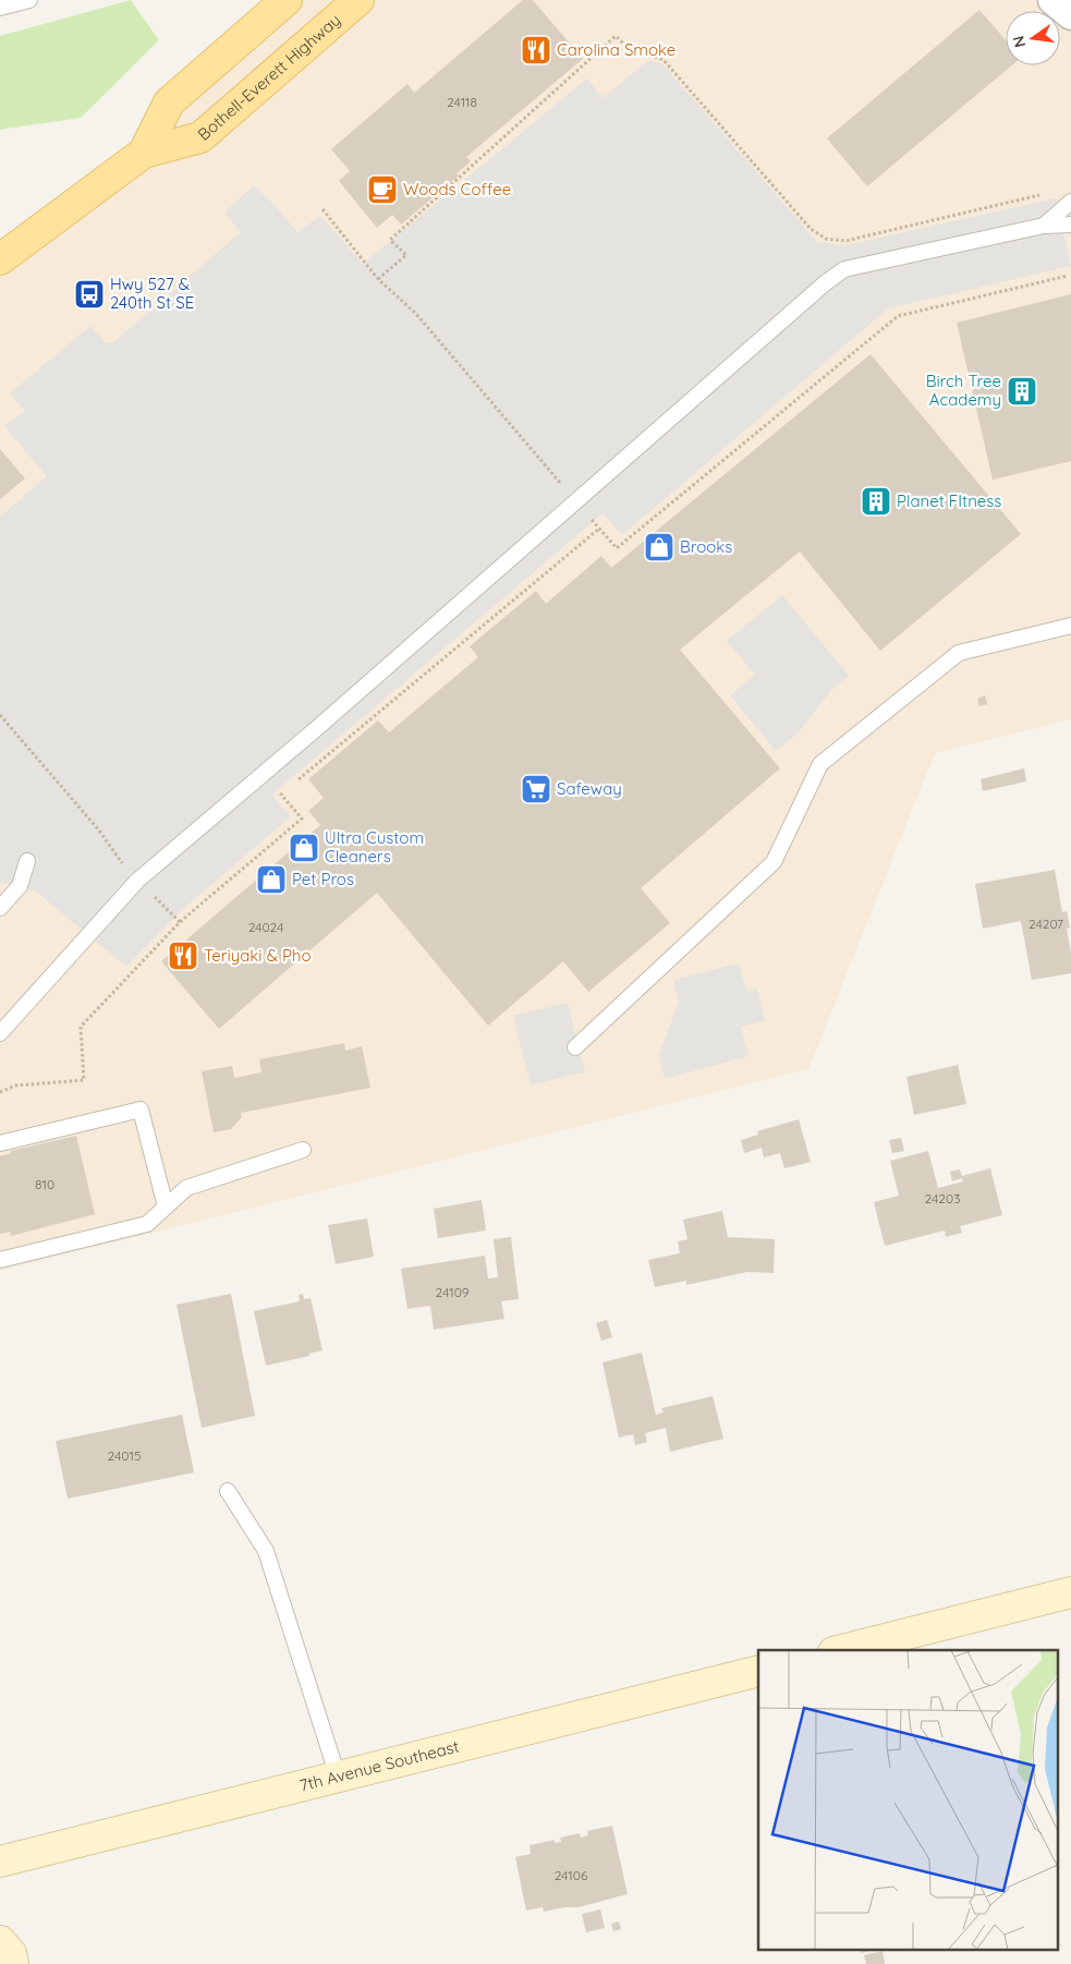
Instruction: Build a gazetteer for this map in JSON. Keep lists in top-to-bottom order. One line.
{"streets":{"main road":["Bothell-Everett Highway"],"street":["7th Avenue Southeast"]},"places":{"restaurant":["Carolina Smoke","Teriyaki & Pho"],"cafe":["Woods Coffee"],"bus stop":["Hwy 527 & 240th St SE"],"building":["Birch Tree Academy","Planet FItness"],"shop":["Brooks","Ultra Custom Cleaners","Pet Pros"],"supermarket":["Safeway"]},"house_numbers":["24118","24207","24024","810","24203","24109","24015","24106"],"north":"left"}
